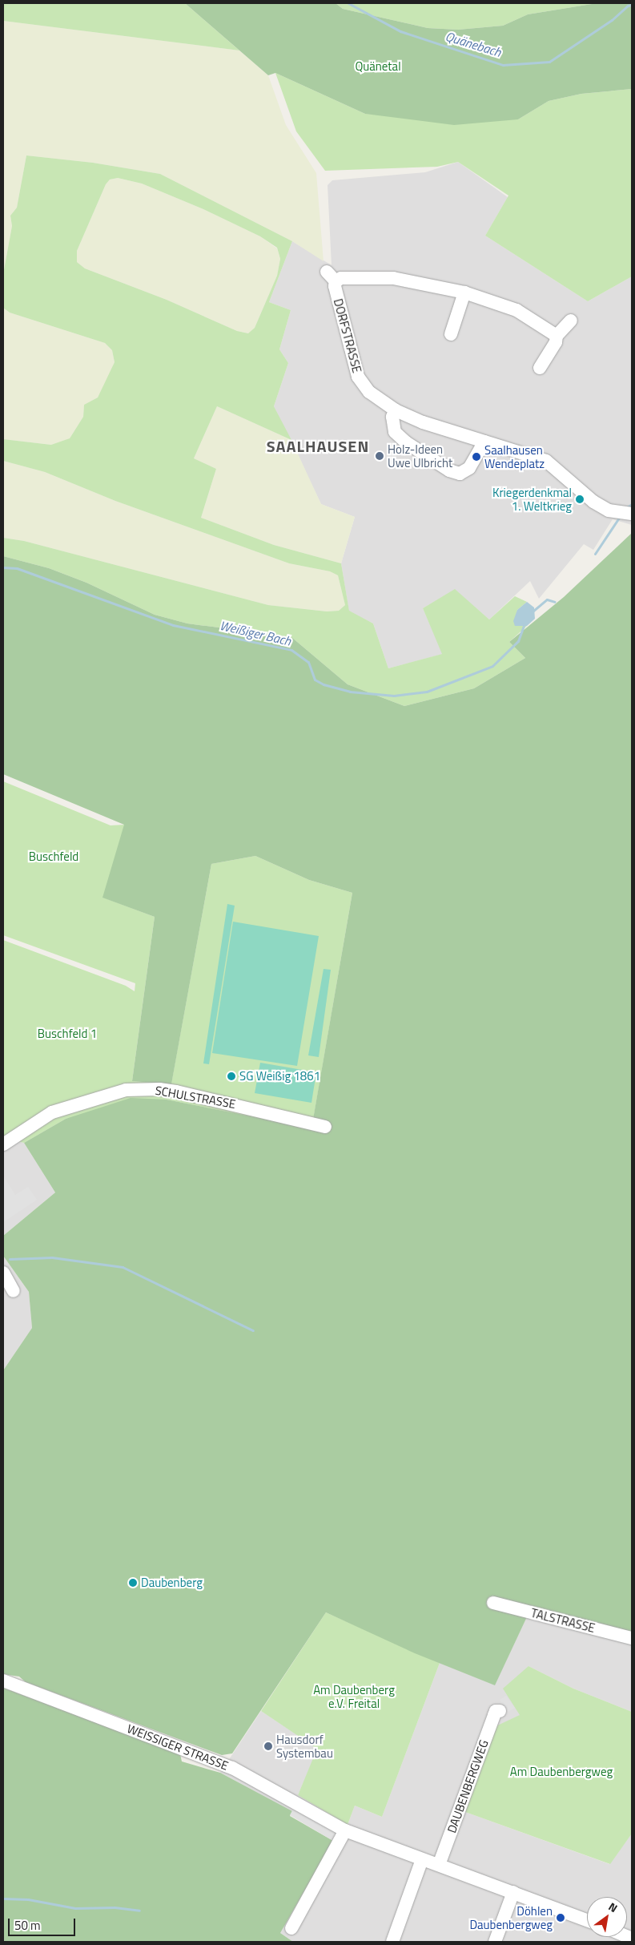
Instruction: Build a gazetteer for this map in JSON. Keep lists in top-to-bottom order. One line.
{"streets":{"street":["DORFSTRASSE","SCHULSTRASSE","TALSTRASSE","WEISSIGER STRASSE","DAUBENBERGWEG"]},"crossings":[["WEISSIGER STRASSE","DAUBENBERGWEG"]],"districts":["SAALHAUSEN"],"water":["Quänebach","Weißiger Bach"],"parks":["Quänetal","Buschfeld","Buschfeld 1","Am Daubenberg e.V. Freital","Am Daubenbergweg"],"places":["Holz-Ideen Uwe Ulbricht","Saalhausen Wendeplatz","Kriegerdenkmal 1. Weltkrieg","SG Weißig 1861","Daubenberg","Hausdorf Systembau","Döhlen Daubenbergweg"],"scale_bar":"50 m","north":"top right"}
